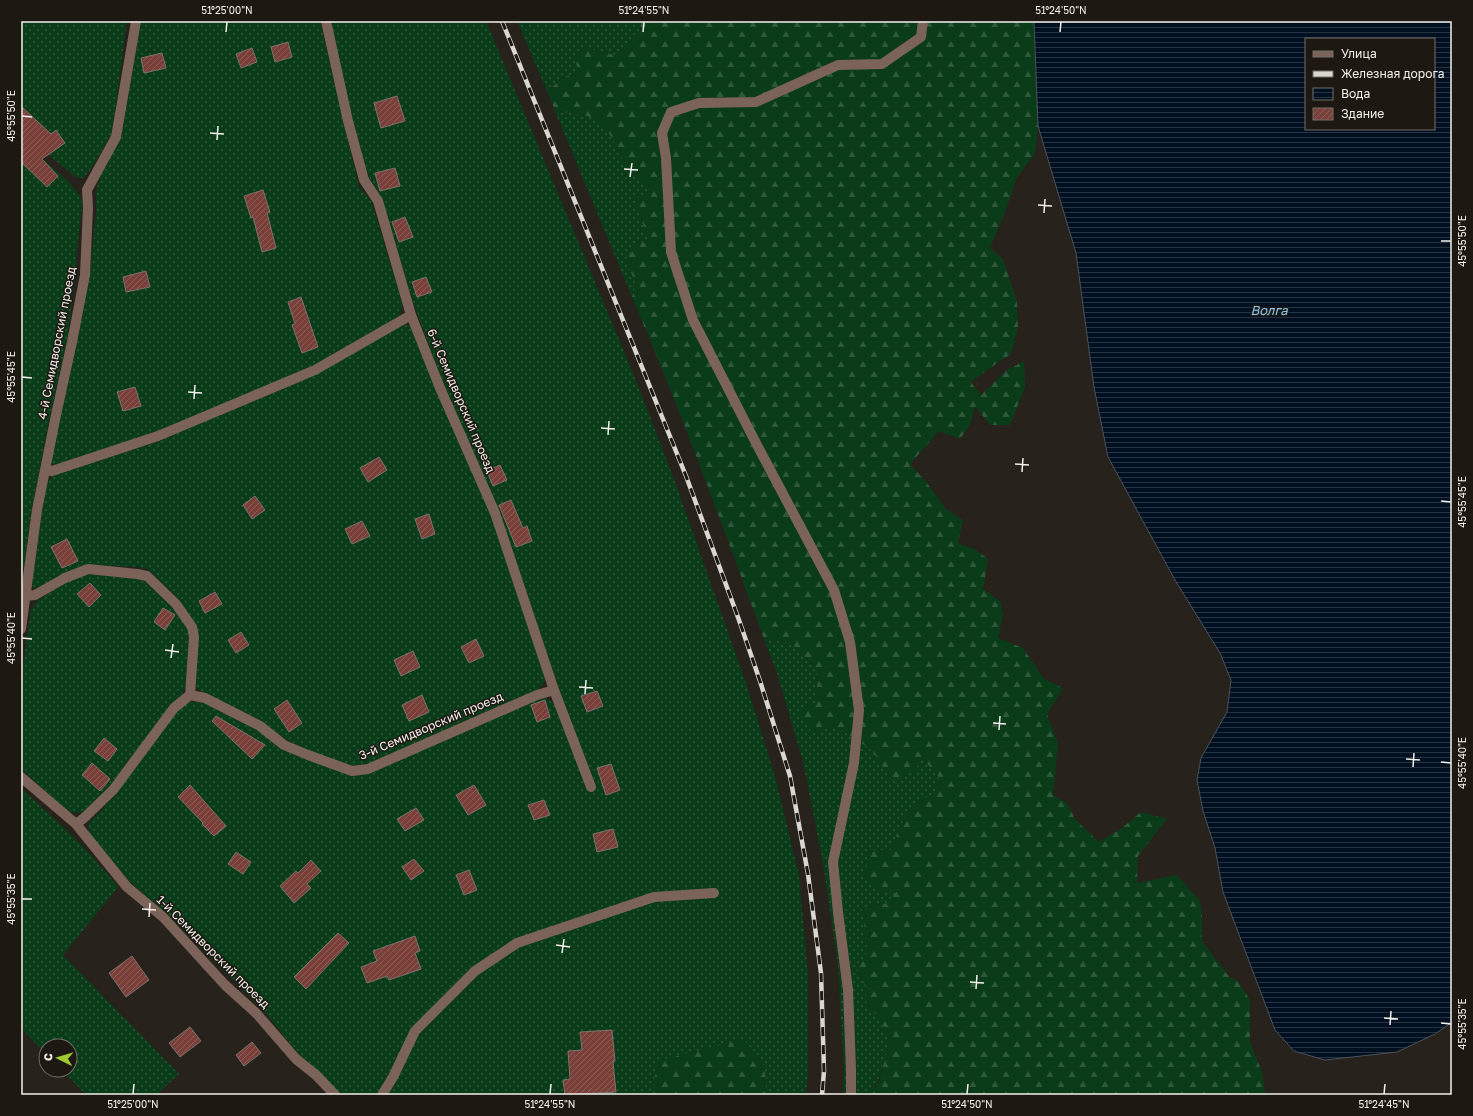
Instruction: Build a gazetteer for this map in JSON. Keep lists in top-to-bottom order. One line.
{"streets":{"street":["4-й Семидворский проезд","6-й Семидворский проезд","3-й Семидворский проезд","1-й Семидворский проезд"]},"crossings":[["6-й Семидворский проезд","3-й Семидворский проезд"]],"water":["Волга"],"legend":["Улица","Железная дорога","Вода","Здание"],"north":"left","coordinates":["51°25'00\"N","51°24'55\"N","51°24'50\"N","45°55'50\"E","45°55'45\"E","45°55'40\"E","45°55'35\"E","51°24'45\"N"]}
